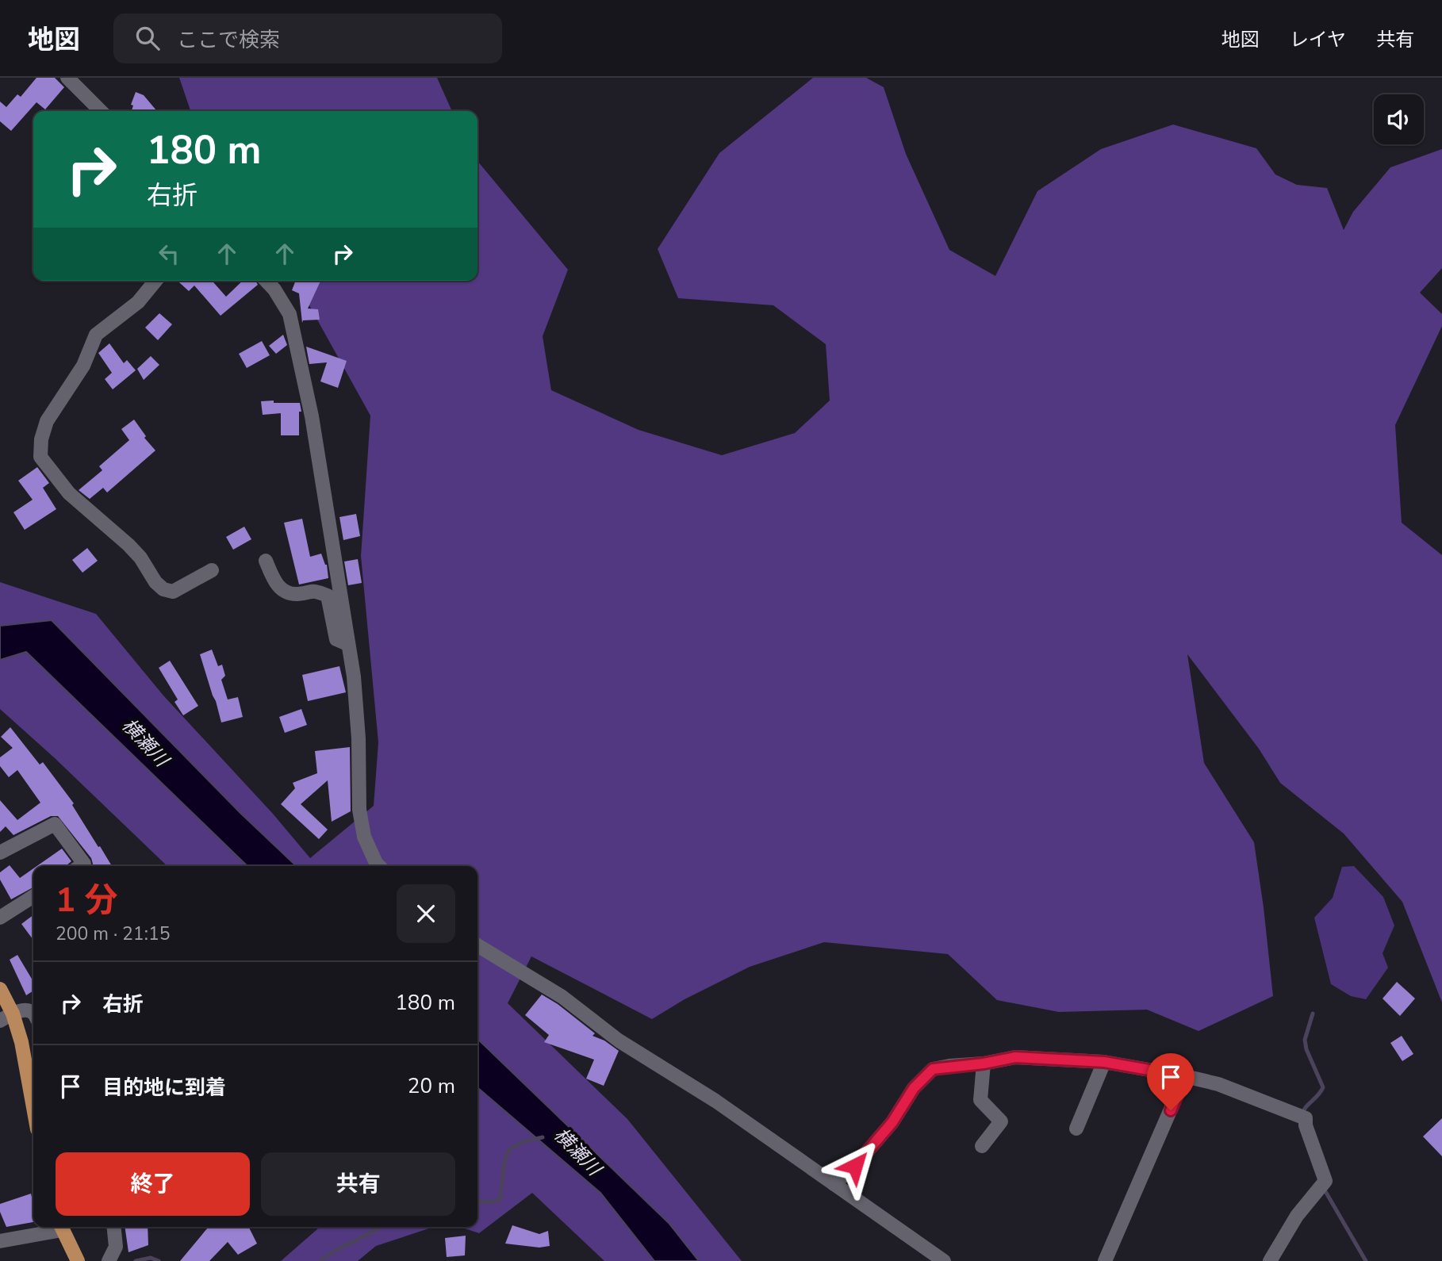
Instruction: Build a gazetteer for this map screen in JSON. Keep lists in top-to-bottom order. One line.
{"water":["横瀬川"],"page":{"header":"地図","search":"ここで検索","nav":["地図","レイヤ","共有"],"turn":["180 m","右折"],"heading":["1 分","200 m · 21:15"],"list":[{"name":"右折","value":"180 m"},{"name":"目的地に到着","value":"20 m"}],"buttons":["終了","共有"]}}
